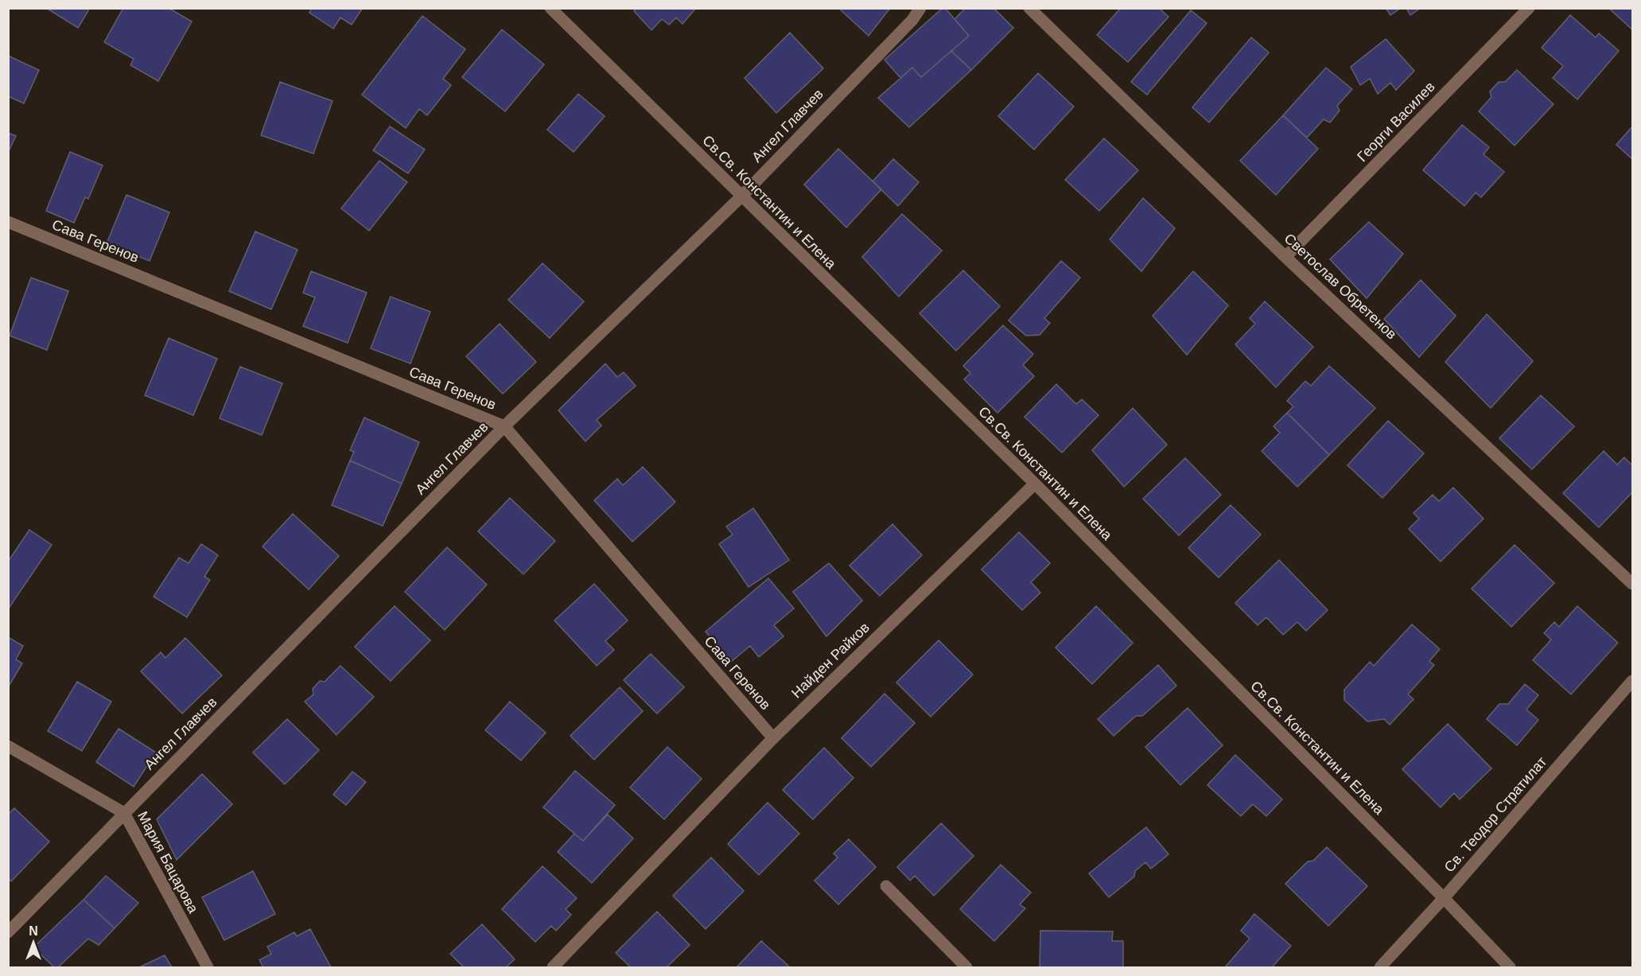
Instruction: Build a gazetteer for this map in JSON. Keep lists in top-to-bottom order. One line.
{"streets":{"street":["Георги Василев","Ангел Главчев","Св.Св. Константин и Елена","Сава Геренов","Светослав Обретенов","Найден Райков","Св. Теодор Стратилат","Мария Бацарова"]},"crossings":[["Георги Василев","Светослав Обретенов"],["Ангел Главчев","Св.Св. Константин и Елена"],["Ангел Главчев","Сава Геренов"],["Ангел Главчев","Мария Бацарова"],["Св.Св. Константин и Елена","Найден Райков"],["Св.Св. Константин и Елена","Св. Теодор Стратилат"],["Сава Геренов","Найден Райков"]],"north":"top"}
